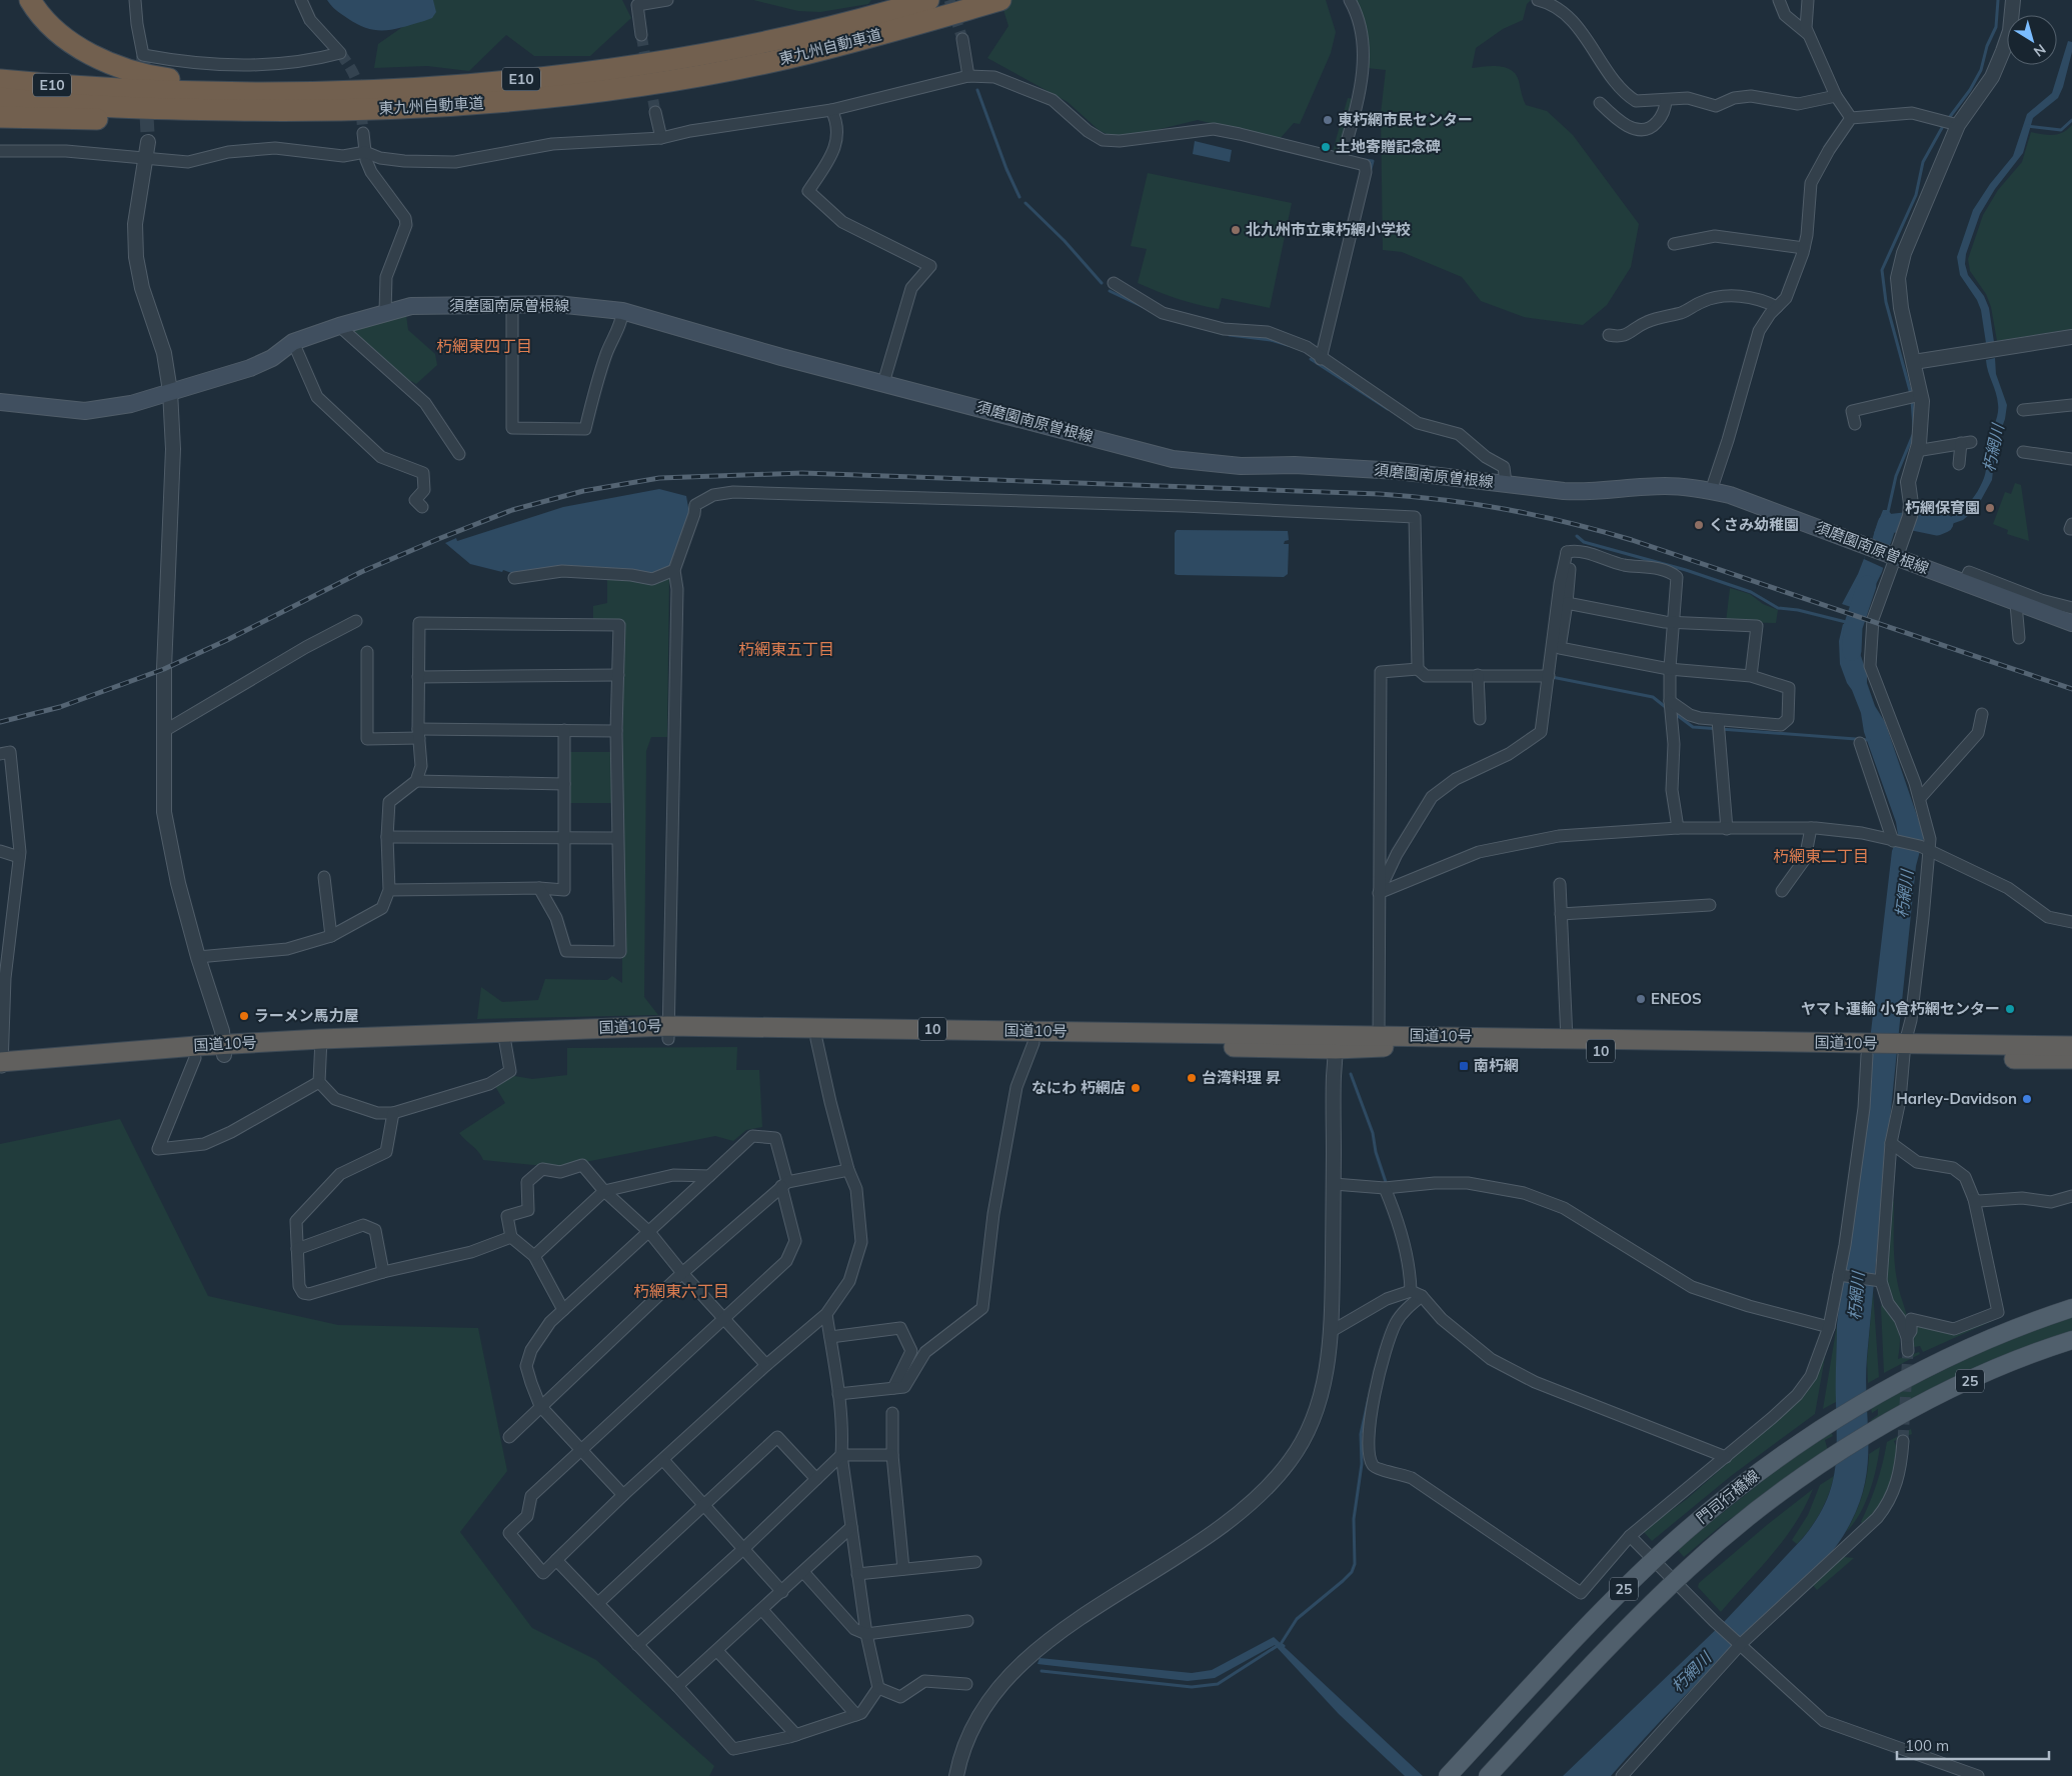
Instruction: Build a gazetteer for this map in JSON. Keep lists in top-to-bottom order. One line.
{"streets":{"highway":["東九州自動車道","E10","国道10号","10"],"main road":["須磨園南原曽根線","25","門司行橋線"]},"districts":["朽網東四丁目","朽網東五丁目","朽網東二丁目","朽網東六丁目"],"water":["朽網川"],"places":{"other":["東朽網市民センター","土地寄贈記念碑","北九州市立東朽網小学校","朽網保育園","くさみ幼稚園","ENEOS","ヤマト運輸 小倉朽網センター","ラーメン馬力屋","台湾料理 昇","なにわ 朽網店","Harley-Davidson"],"transit":["南朽網"]},"scale_bar":"100 m","north":"bottom right"}
